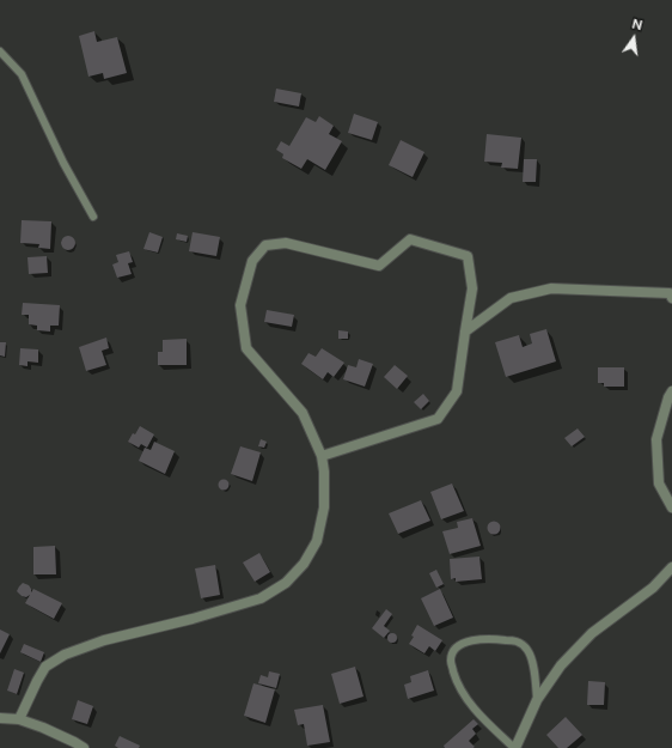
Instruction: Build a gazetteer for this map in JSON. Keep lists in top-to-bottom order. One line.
{"north":"top"}
